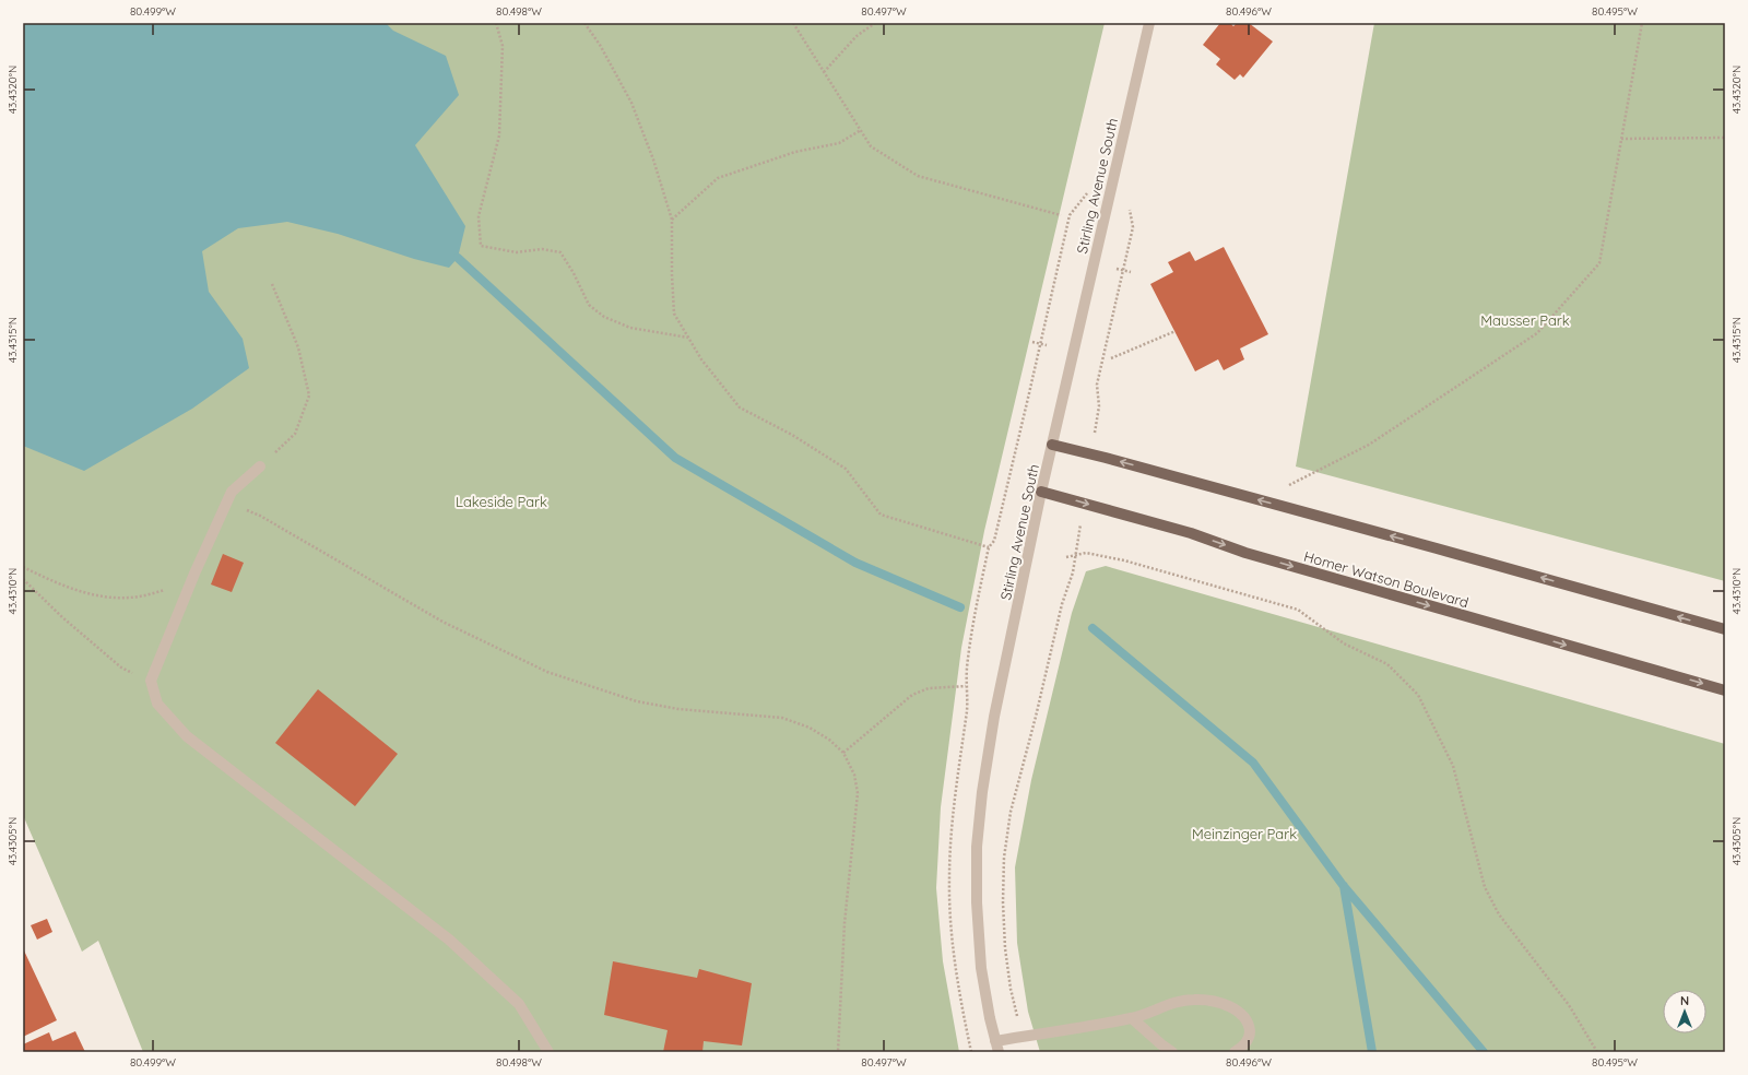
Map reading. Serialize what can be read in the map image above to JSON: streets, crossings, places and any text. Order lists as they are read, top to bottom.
{
  "streets": {
    "main road": ["Homer Watson Boulevard"],
    "street": ["Stirling Avenue South"]
  },
  "crossings": [
    ["Stirling Avenue South", "Homer Watson Boulevard"]
  ],
  "parks": ["Mausser Park", "Lakeside Park", "Meinzinger Park"],
  "north": "top",
  "coordinates": [
    "80.499°W",
    "80.498°W",
    "80.497°W",
    "80.496°W",
    "80.495°W",
    "43.4320°N",
    "43.4315°N",
    "43.4310°N",
    "43.4305°N"
  ]
}
